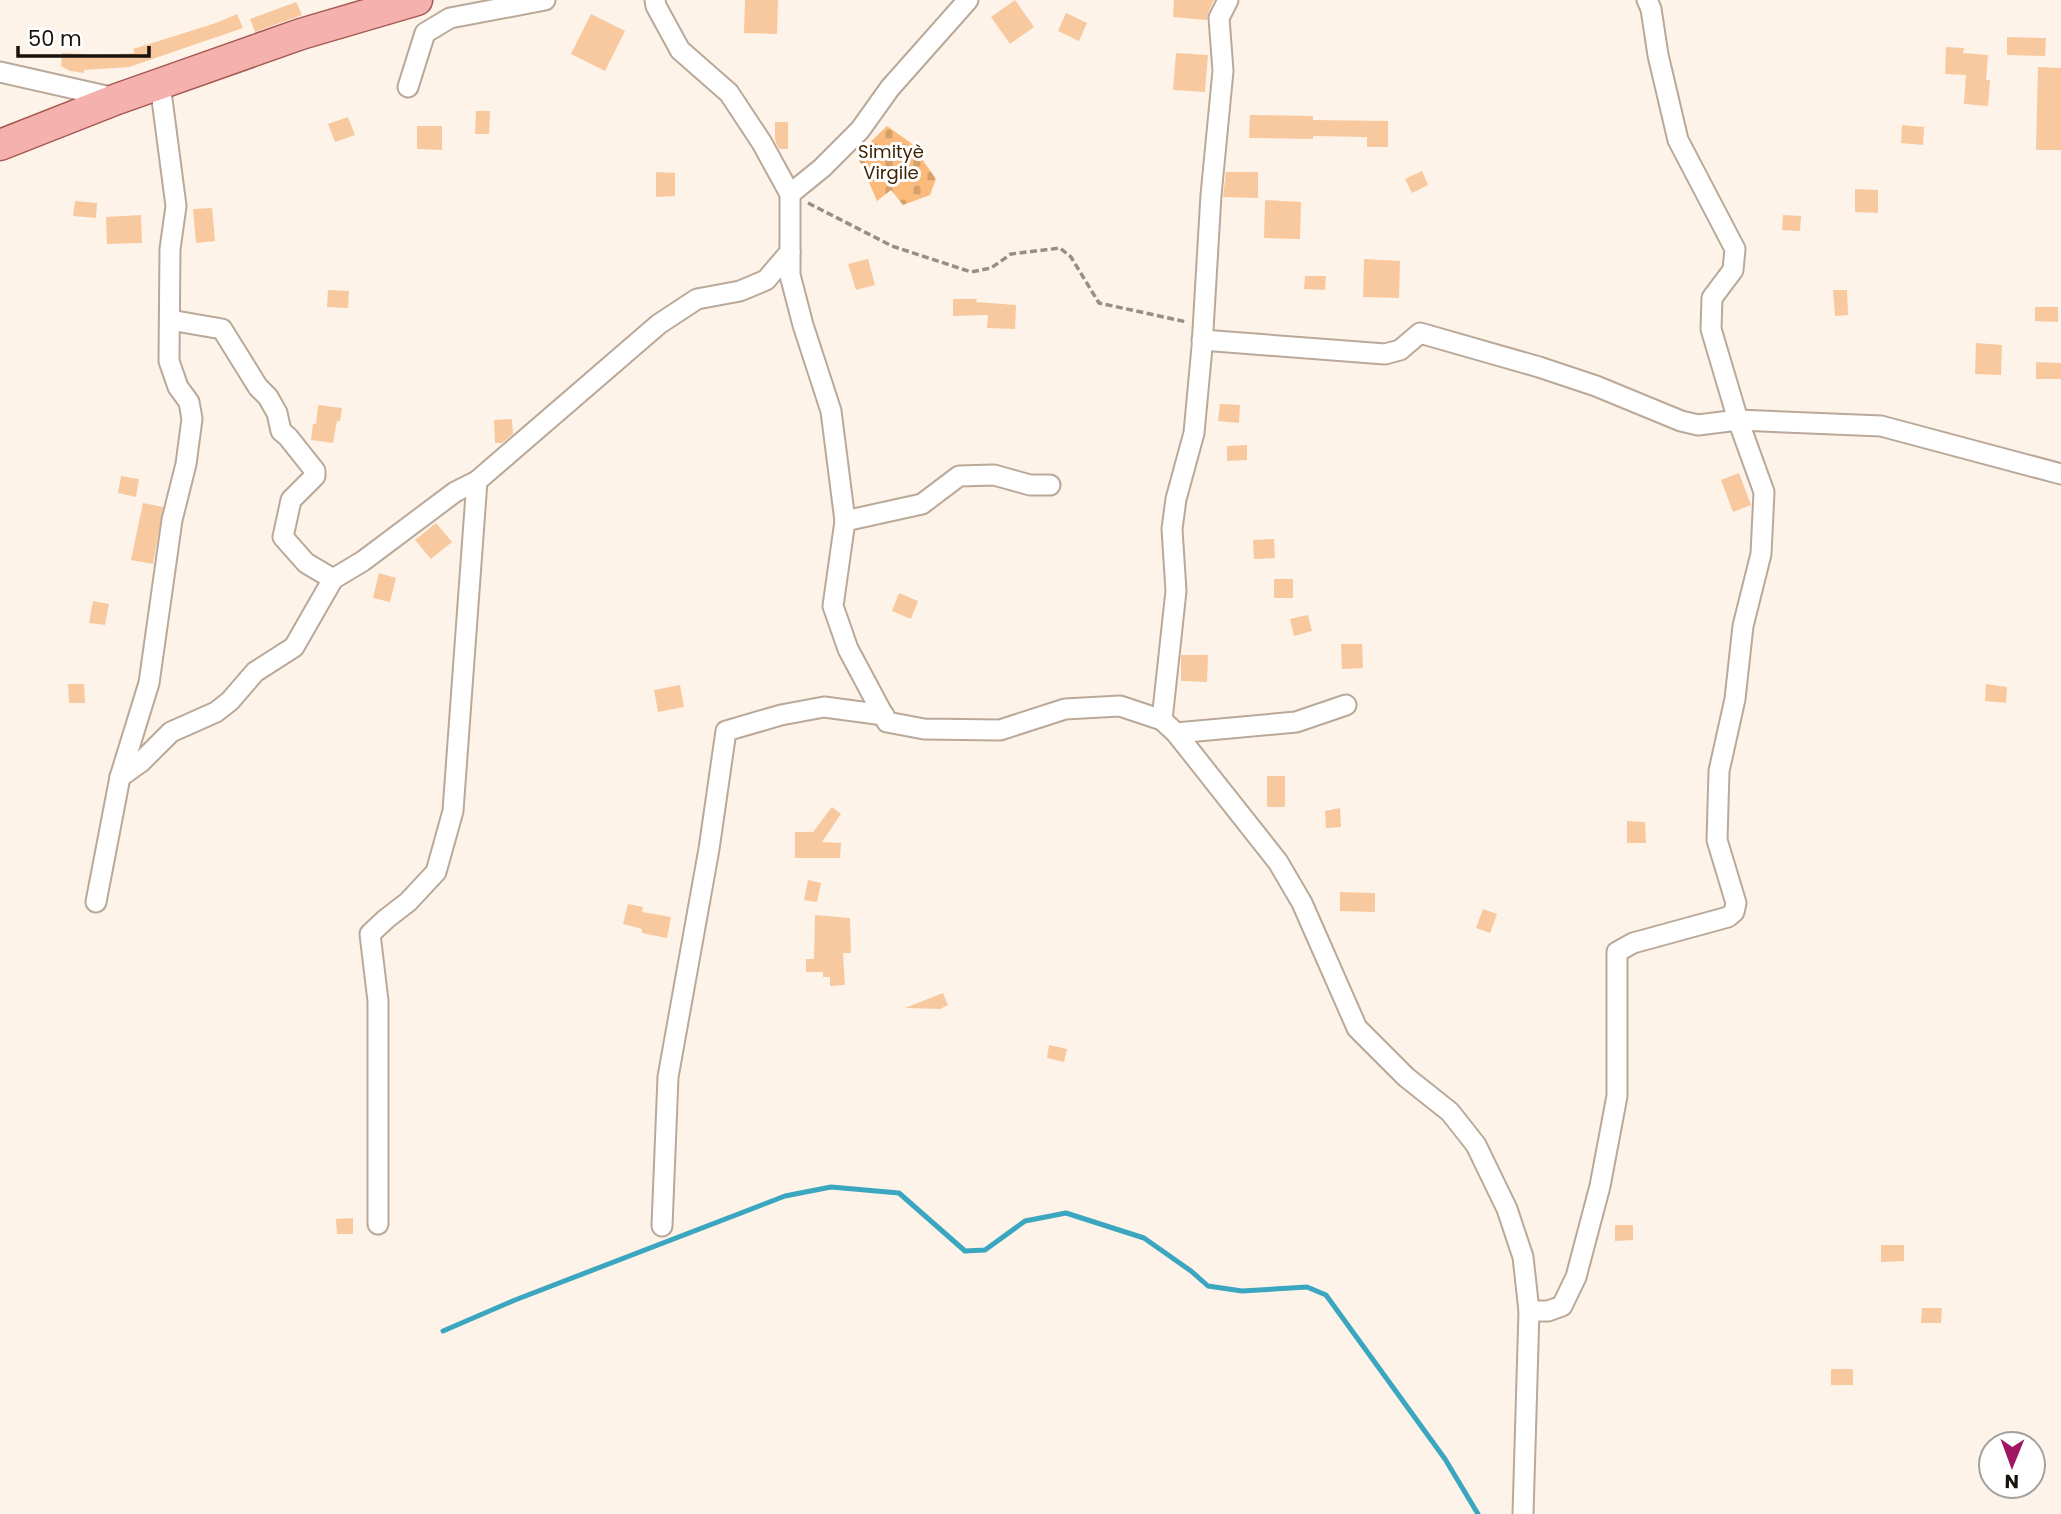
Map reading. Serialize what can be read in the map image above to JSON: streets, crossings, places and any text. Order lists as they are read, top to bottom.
{
  "parks": ["Simityè Virgile"],
  "scale_bar": "50 m",
  "north": "bottom"
}
